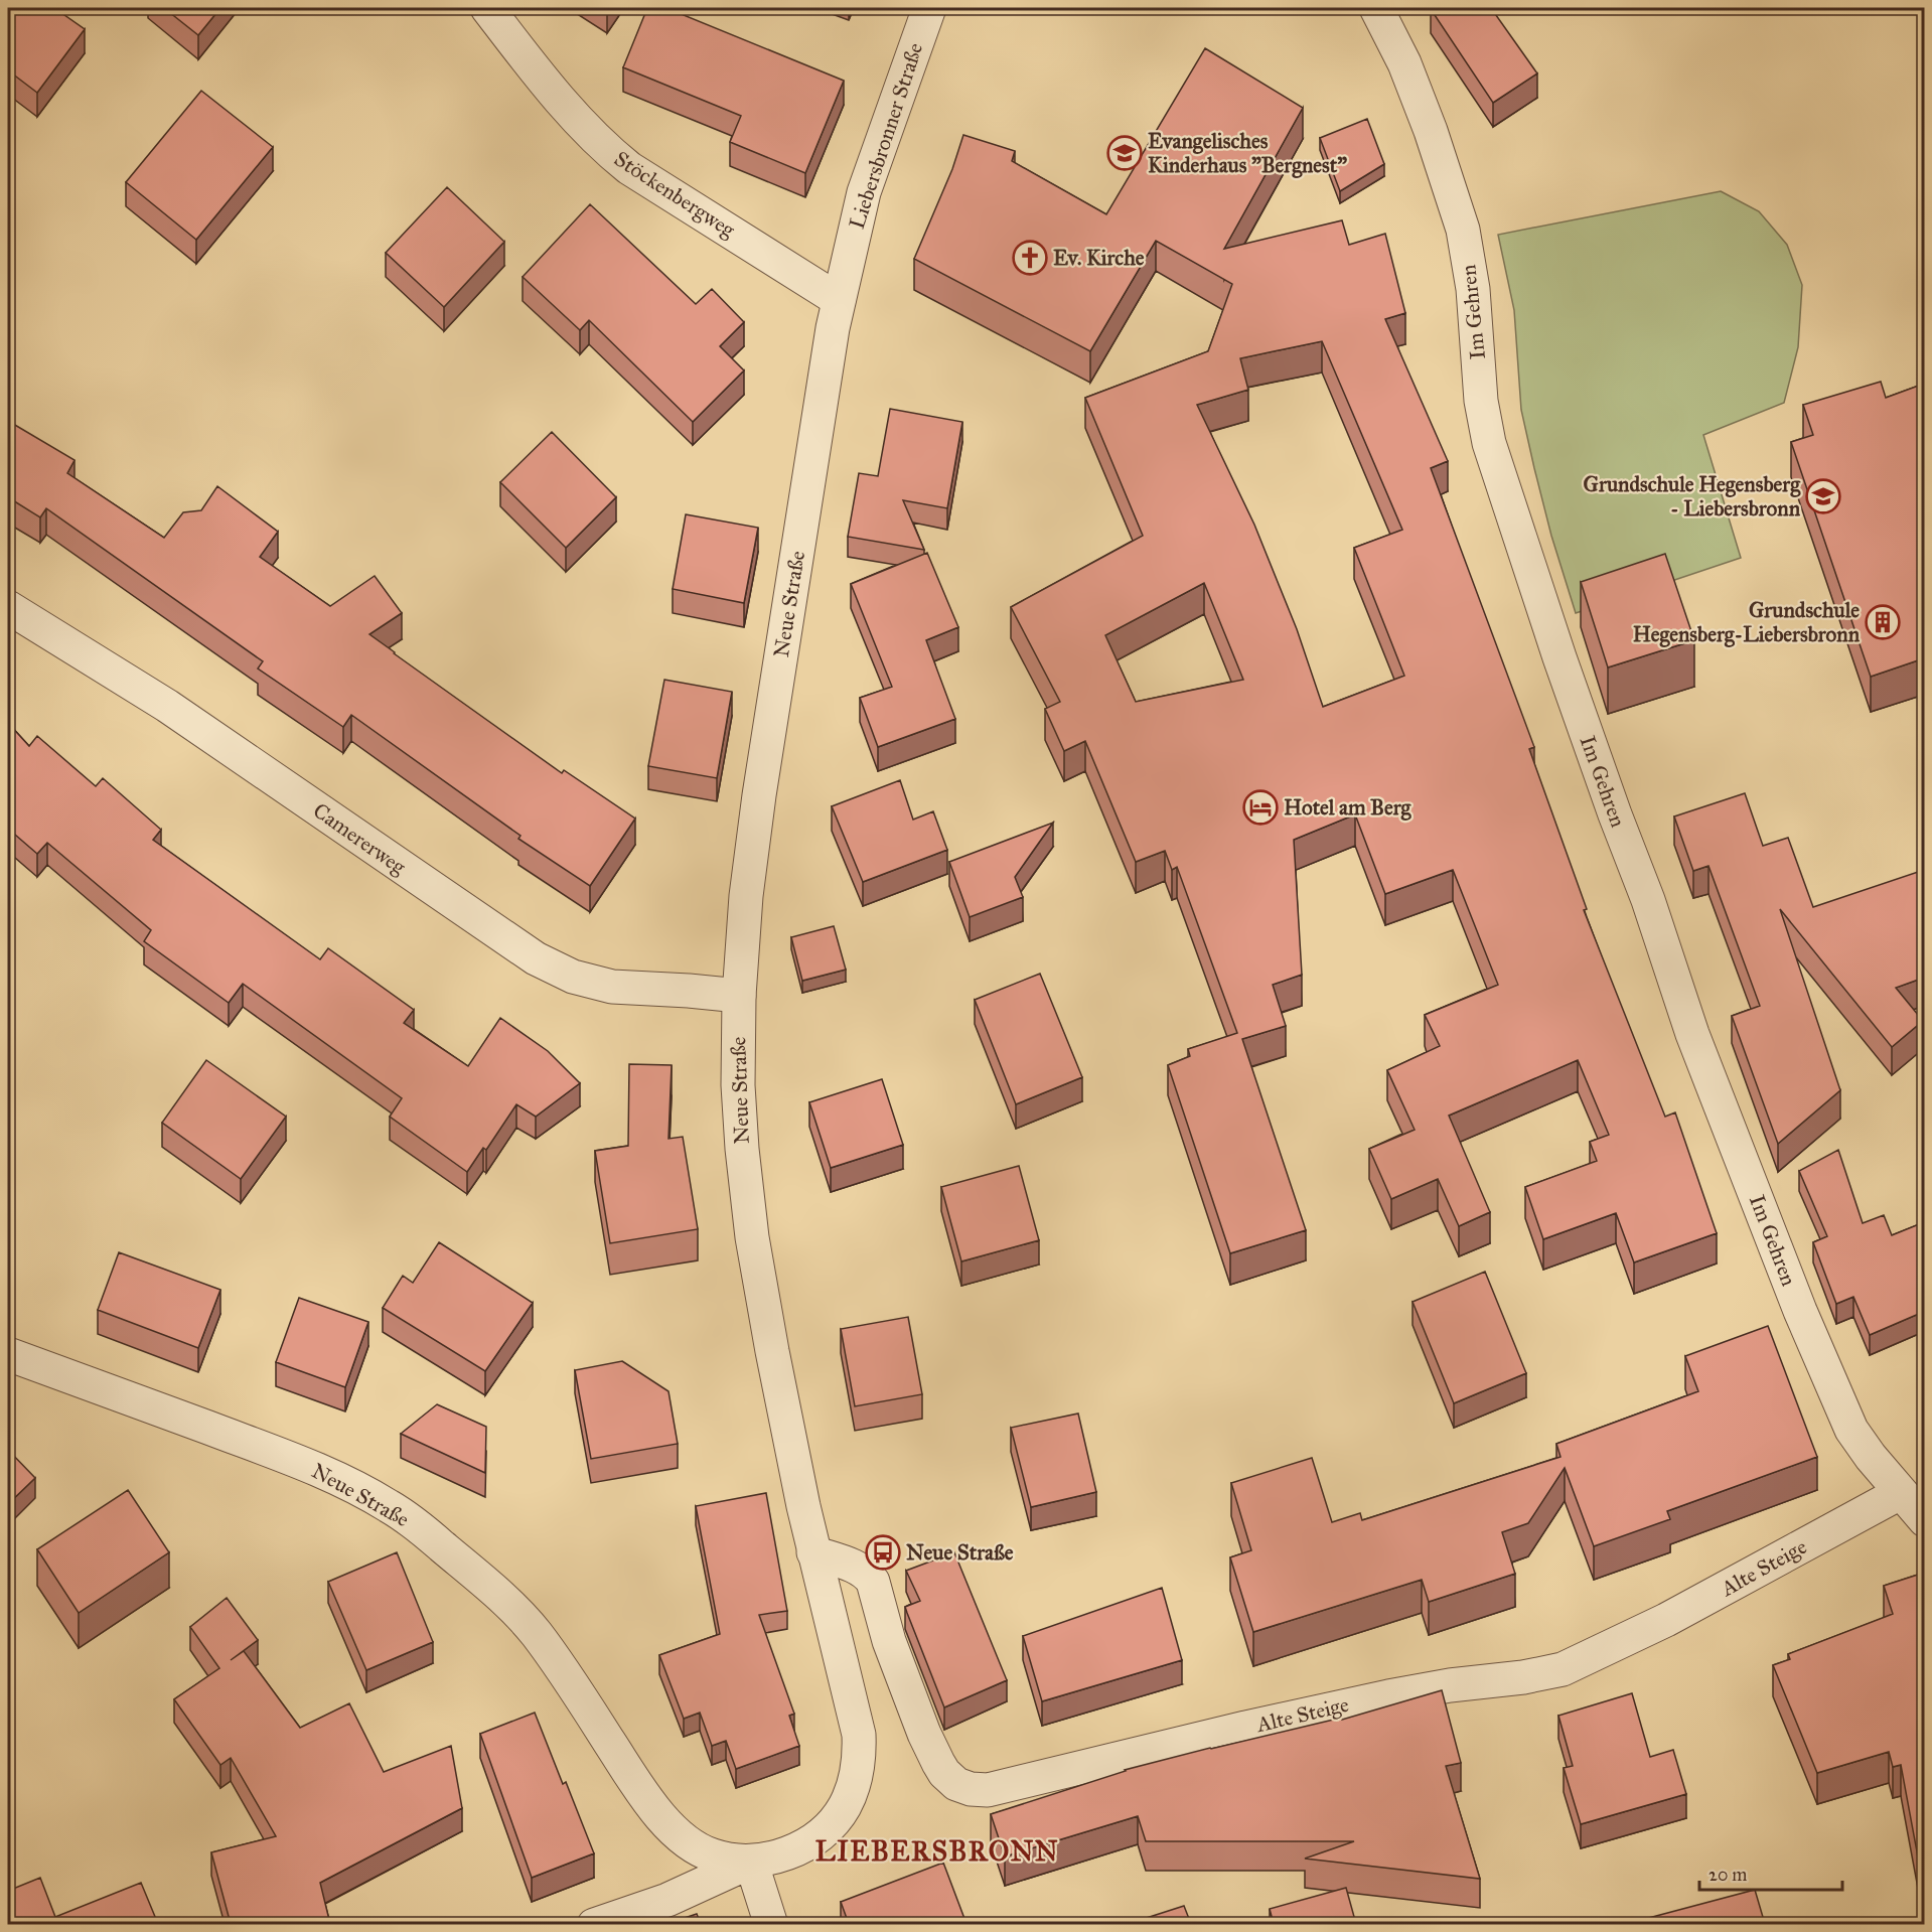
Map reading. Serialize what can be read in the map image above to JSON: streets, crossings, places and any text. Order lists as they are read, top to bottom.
{
  "streets": {
    "street": [
      "Liebersbronner Straße",
      "Stöckenbergweg",
      "Im Gehren",
      "Neue Straße",
      "Camererweg",
      "Alte Steige"
    ]
  },
  "crossings": [
    ["Liebersbronner Straße", "Stöckenbergweg"],
    ["Liebersbronner Straße", "Neue Straße"],
    ["Stöckenbergweg", "Neue Straße"],
    ["Im Gehren", "Alte Steige"],
    ["Neue Straße", "Camererweg"],
    ["Neue Straße", "Alte Steige"]
  ],
  "districts": ["LIEBERSBRONN"],
  "places": {
    "school or university": ["Evangelisches Kinderhaus \"Bergnest\"", "Grundschule Hegensberg - Liebersbronn"],
    "church": ["Ev. Kirche"],
    "building": ["Grundschule Hegensberg-Liebersbronn"],
    "hotel": ["Hotel am Berg"],
    "bus stop": ["Neue Straße"]
  },
  "scale_bar": "20 m"
}
